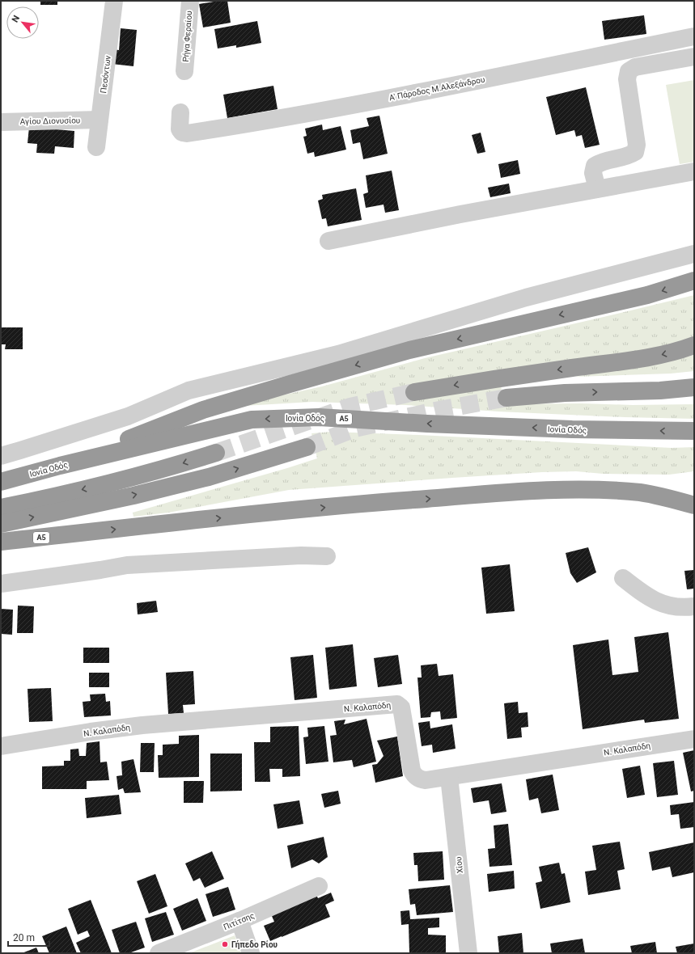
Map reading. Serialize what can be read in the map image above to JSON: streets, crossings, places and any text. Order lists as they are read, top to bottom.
{
  "streets": {
    "highway": ["Ιονία Οδός", "Α5"],
    "street": [
      "Ρήγα Φεραίου",
      "Πεσόντων",
      "Α' Πάροδος Μ.Αλεξάνδρου",
      "Αγίου Διονυσίου",
      "Ν. Καλαπόδη",
      "Χίου",
      "Πιτίτσης"
    ]
  },
  "crossings": [
    ["Πεσόντων", "Αγίου Διονυσίου"],
    ["Ν. Καλαπόδη", "Χίου"]
  ],
  "places": ["Γήπεδο Ρίου"],
  "scale_bar": "20 m",
  "north": "top left"
}
